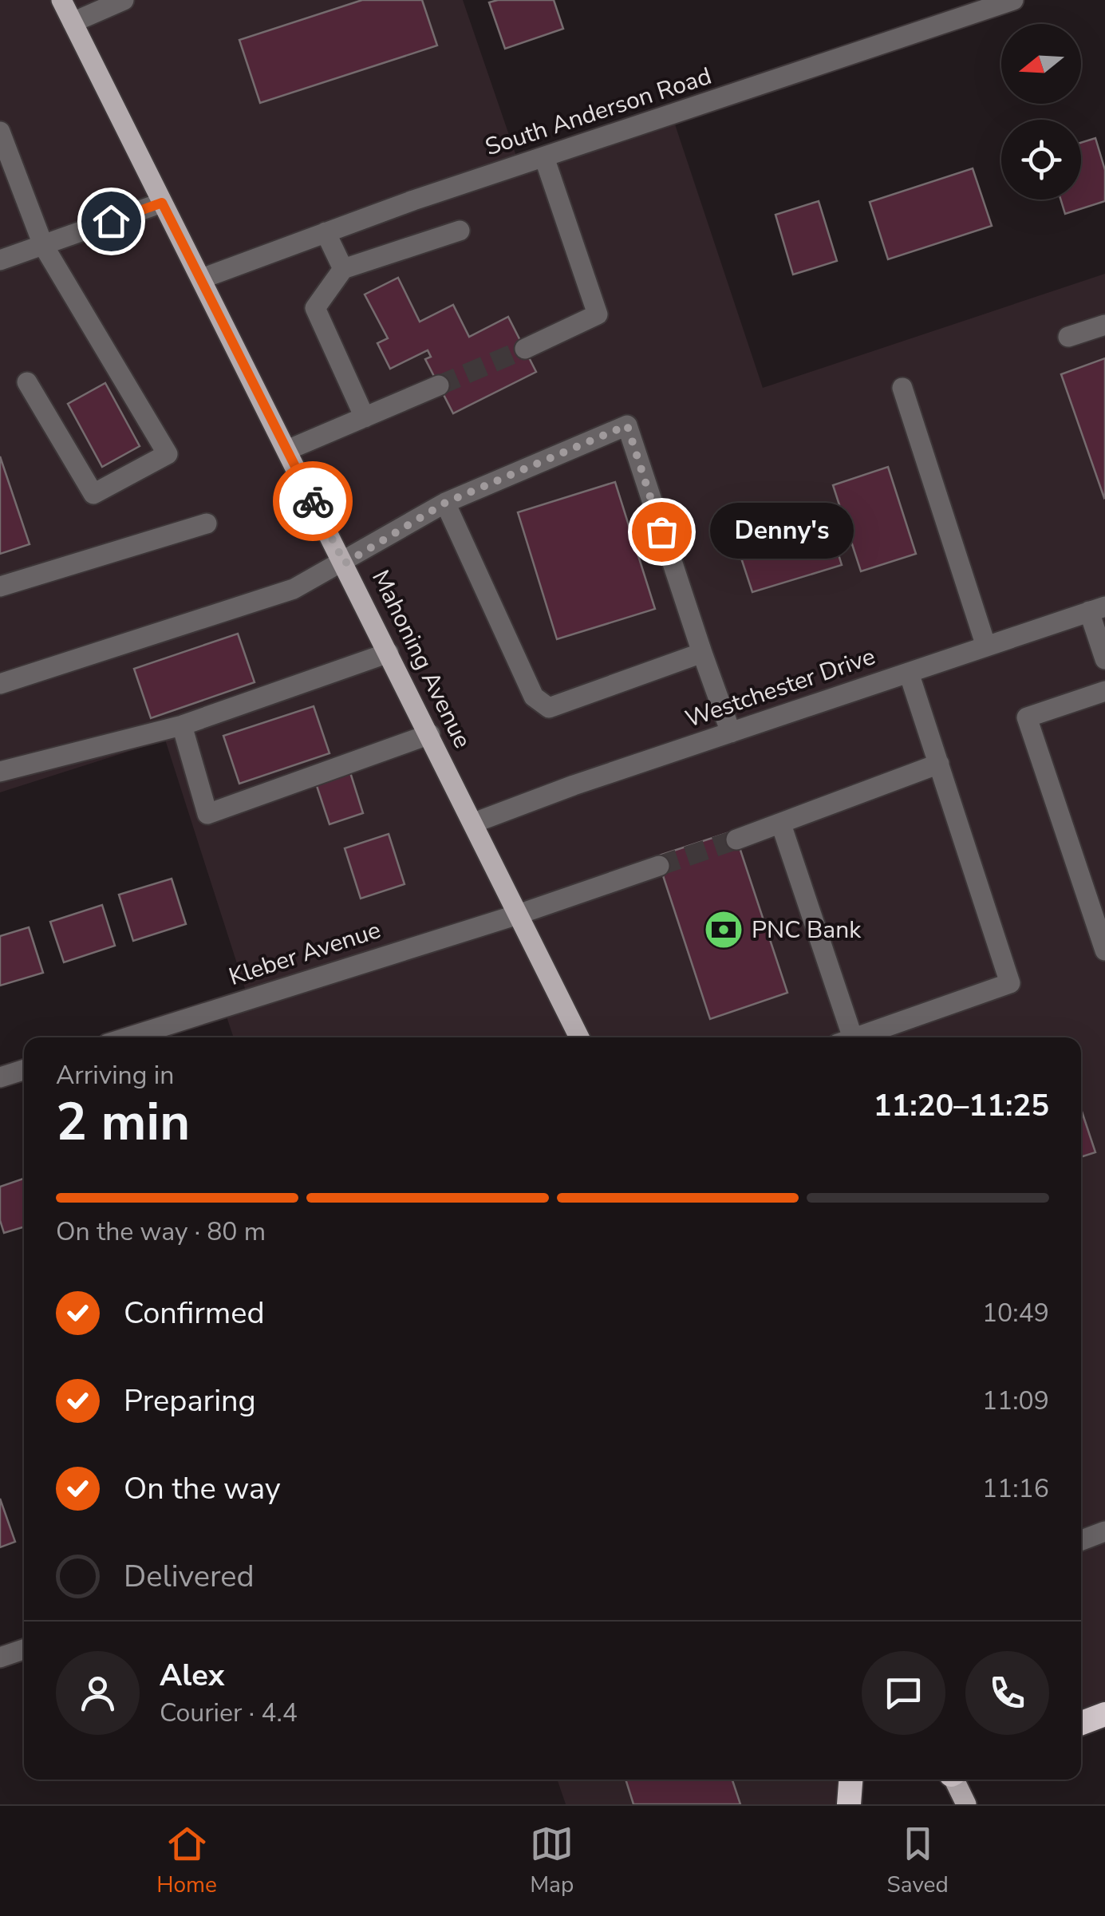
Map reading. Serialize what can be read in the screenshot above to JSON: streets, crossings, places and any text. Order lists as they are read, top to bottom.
{
  "streets": {
    "main road": ["Mahoning Avenue"],
    "street": ["South Anderson Road", "Westchester Drive", "Kleber Avenue"]
  },
  "crossings": [
    ["South Anderson Road", "Mahoning Avenue"],
    ["Mahoning Avenue", "Westchester Drive"],
    ["Mahoning Avenue", "Kleber Avenue"]
  ],
  "places": {
    "other": ["Denny's"],
    "bank": ["PNC Bank"]
  },
  "north": "left",
  "page": {
    "bubble": "Denny's",
    "heading": ["2 min", "Arriving in", "11:20–11:25"],
    "panel": ["Alex", "Courier · 4.4"],
    "bar": "On the way · 80 m",
    "list": [
      ["Confirmed", "10:49"],
      ["Preparing", "11:09"],
      ["On the way", "11:16"],
      "Delivered"
    ],
    "tabs": ["Home", "Map", "Saved"]
  }
}
